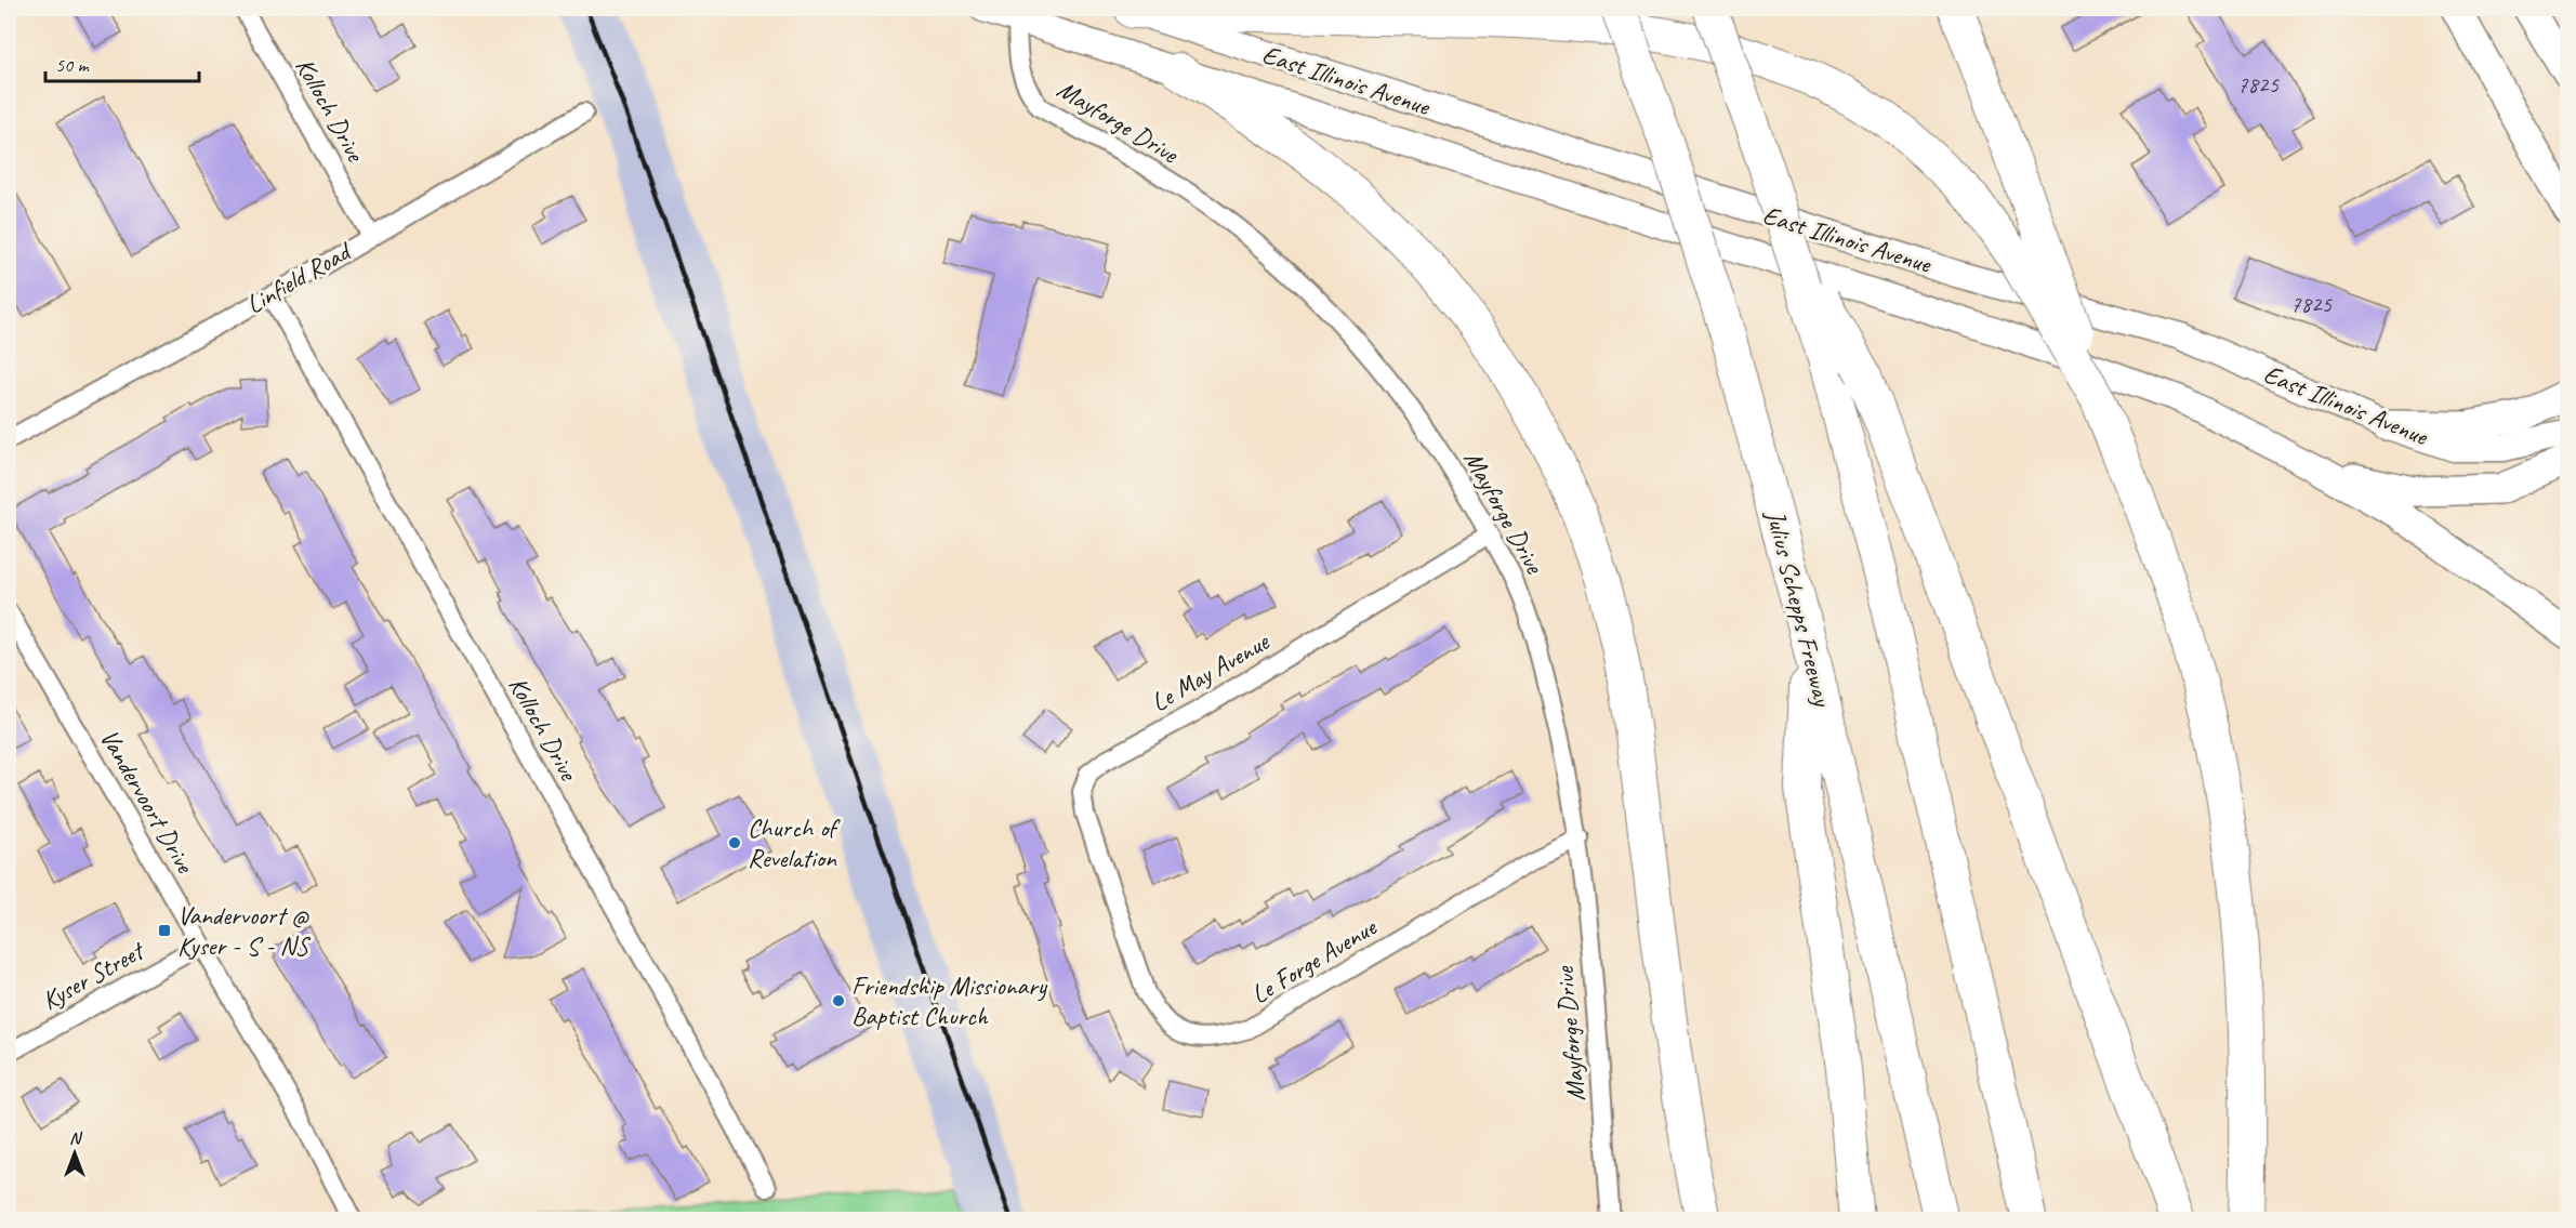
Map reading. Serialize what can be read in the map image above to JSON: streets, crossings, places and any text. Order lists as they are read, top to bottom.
{
  "streets": {
    "highway": ["Julius Schepps Freeway"],
    "main road": ["East Illinois Avenue"],
    "street": [
      "Kolloch Drive",
      "Mayforge Drive",
      "Linfield Road",
      "Le May Avenue",
      "Vandervoort Drive",
      "Le Forge Avenue",
      "Kyser Street"
    ]
  },
  "crossings": [
    ["East Illinois Avenue", "Mayforge Drive"],
    ["Kolloch Drive", "Linfield Road"],
    ["Mayforge Drive", "Le May Avenue"],
    ["Mayforge Drive", "Le Forge Avenue"],
    ["Le May Avenue", "Le Forge Avenue"],
    ["Vandervoort Drive", "Kyser Street"]
  ],
  "places": {
    "other": ["Church of Revelation", "Friendship Missionary Baptist Church"],
    "transit": ["Vandervoort @ Kyser - S - NS"]
  },
  "house_numbers": ["7825", "7825"],
  "scale_bar": "50 m",
  "north": "top"
}
